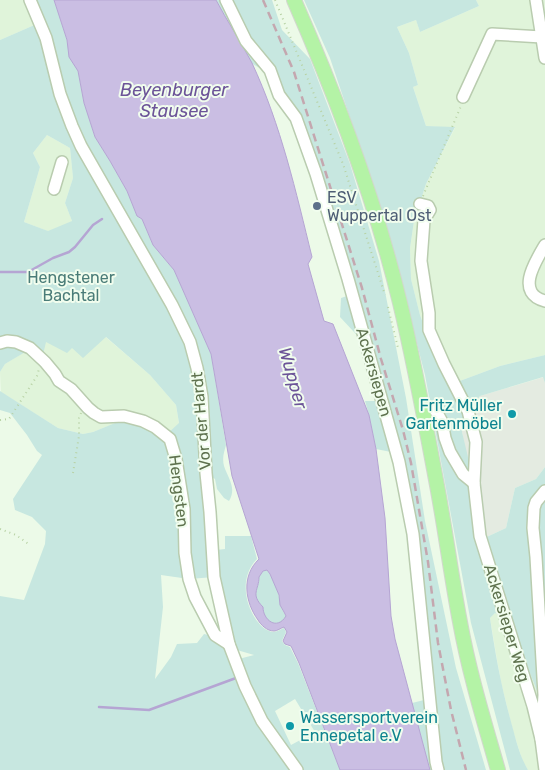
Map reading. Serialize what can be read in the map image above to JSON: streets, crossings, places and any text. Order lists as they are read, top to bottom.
{
  "streets": {
    "street": [
      "Ackersiepen",
      "Vor der Hardt",
      "Hengsten",
      "Ackersieper Weg"
    ]
  },
  "crossings": [
    ["Vor der Hardt", "Hengsten"]
  ],
  "water": ["Beyenburger Stausee", "Wupper"],
  "parks": ["Hengstener Bachtal"],
  "places": ["ESV Wuppertal Ost", "Fritz Müller Gartenmöbel", "Wassersportverein Ennepetal e.V"]
}
